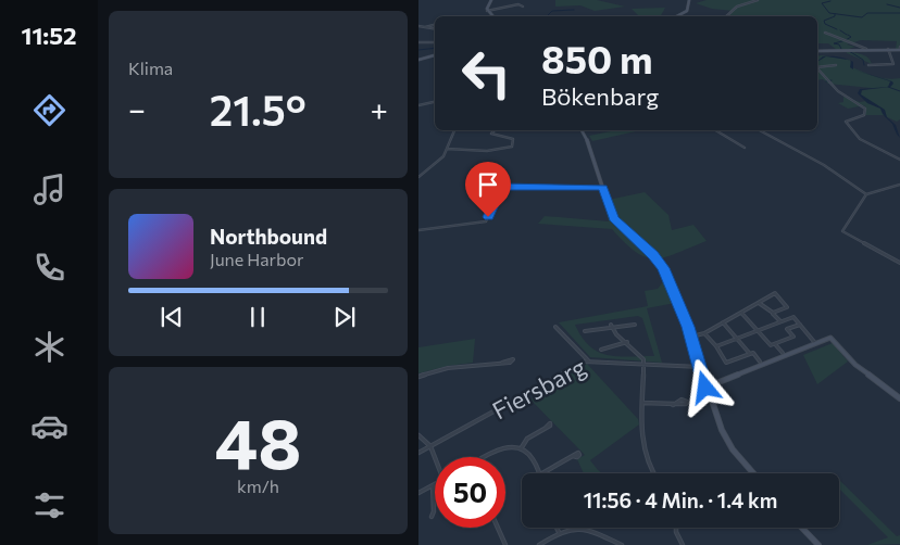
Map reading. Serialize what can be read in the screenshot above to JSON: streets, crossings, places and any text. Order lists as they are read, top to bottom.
{
  "streets": {
    "street": ["Fiersbarg"]
  },
  "page": {
    "tabs": "11:52",
    "tile": [
      "Klima",
      ["48", "km/h"]
    ],
    "turn": ["850 m", "Bökenbarg"],
    "heat": ["−", "21.5°", "+"],
    "song": ["Northbound", "June Harbor"],
    "limit": "50",
    "trip": "11:56 · 4 Min. · 1.4 km"
  }
}
